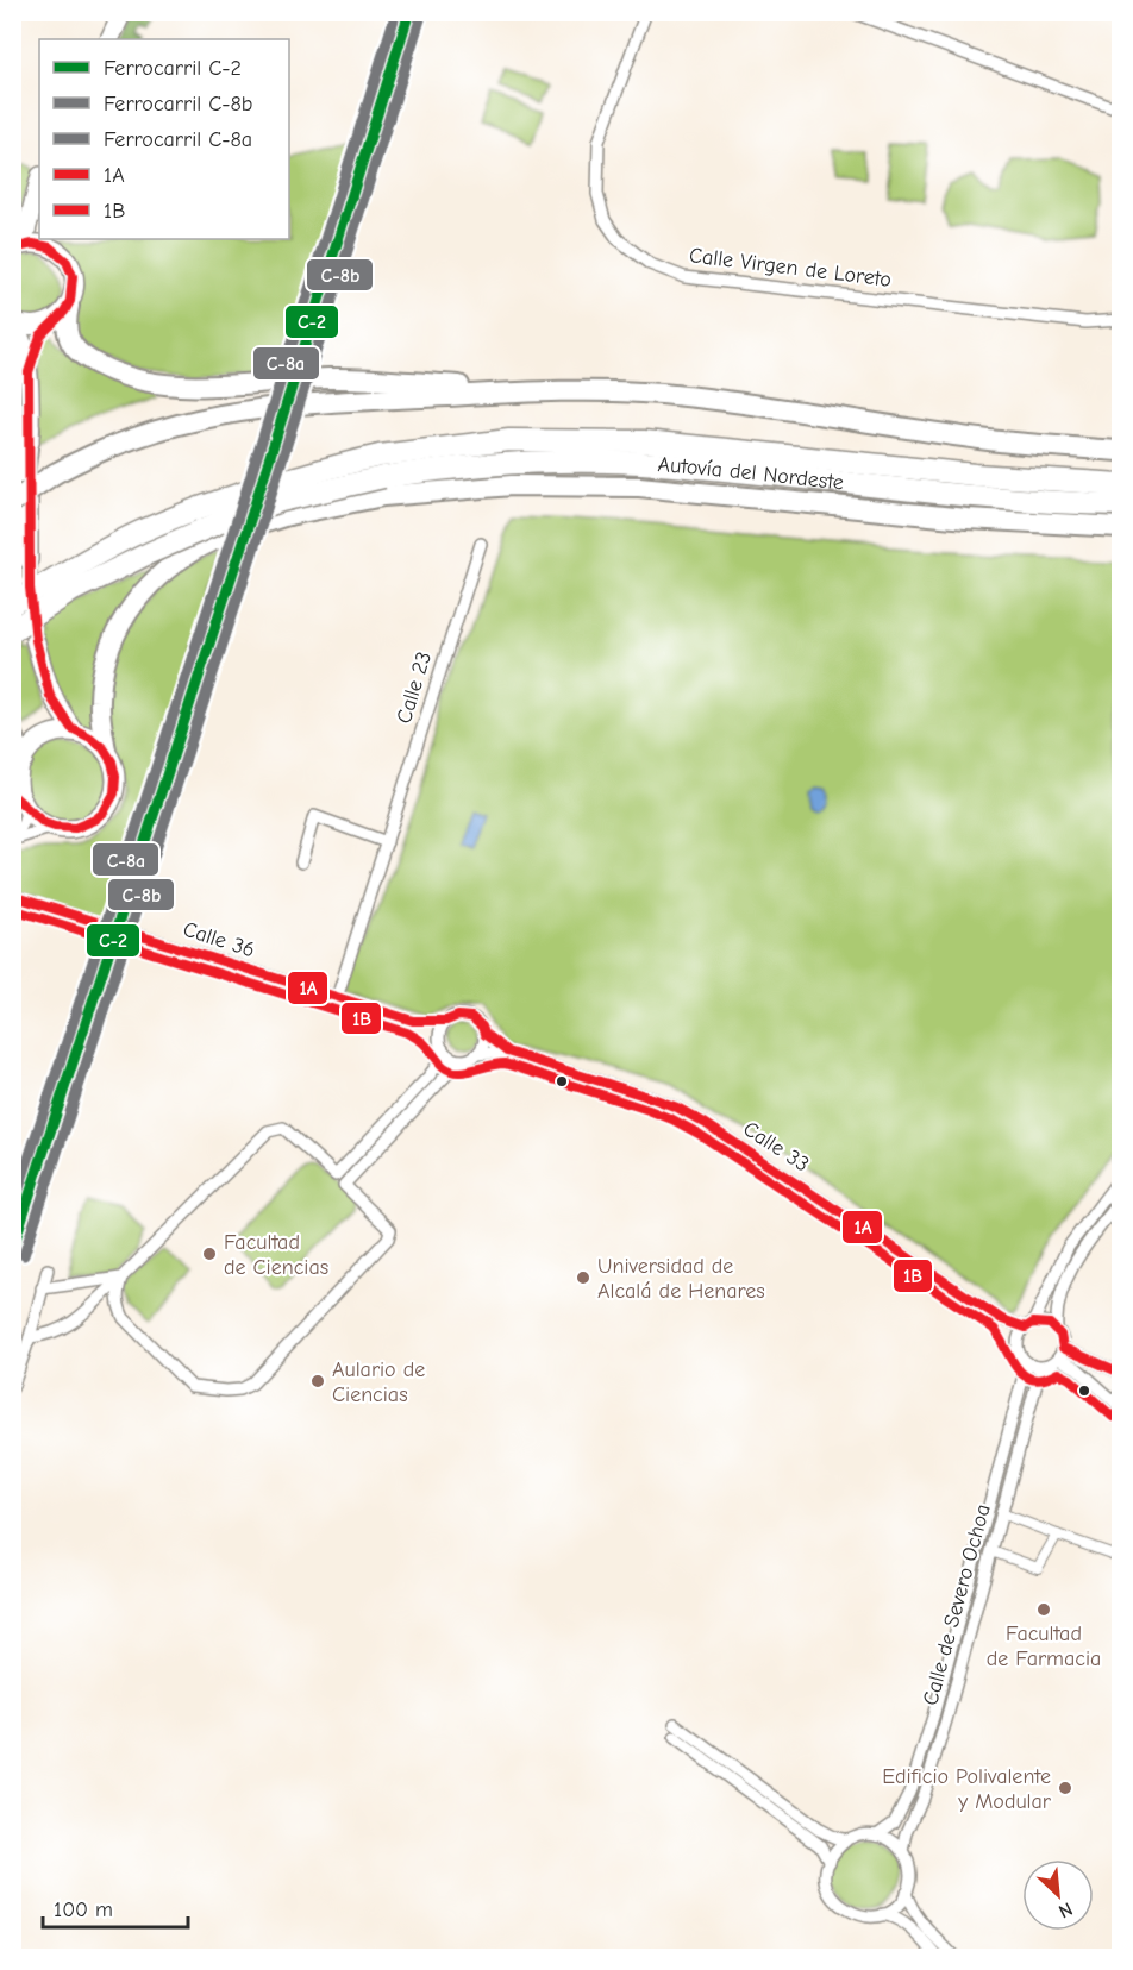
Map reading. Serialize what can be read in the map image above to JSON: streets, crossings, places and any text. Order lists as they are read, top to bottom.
{
  "streets": {
    "highway": ["Autovía del Nordeste"],
    "street": [
      "Calle Virgen de Loreto",
      "Calle 23",
      "Calle 36",
      "Calle 33",
      "Calle de Severo Ochoa"
    ]
  },
  "crossings": [
    ["Calle 23", "Calle 36"],
    ["Calle 36", "Calle 33"],
    ["Calle 33", "Calle de Severo Ochoa"]
  ],
  "places": [
    "Facultad de Ciencias",
    "Universidad de Alcalá de Henares",
    "Aulario de Ciencias",
    "Facultad de Farmacia",
    "Edificio Polivalente y Modular"
  ],
  "lines": [
    "rail line C-2",
    "rail line C-8a",
    "rail line C-8b",
    "transit line 1A",
    "transit line 1B"
  ],
  "legend": [
    "Ferrocarril C-2",
    "Ferrocarril C-8b",
    "Ferrocarril C-8a",
    "1A",
    "1B"
  ],
  "scale_bar": "100 m",
  "north": "bottom right"
}
